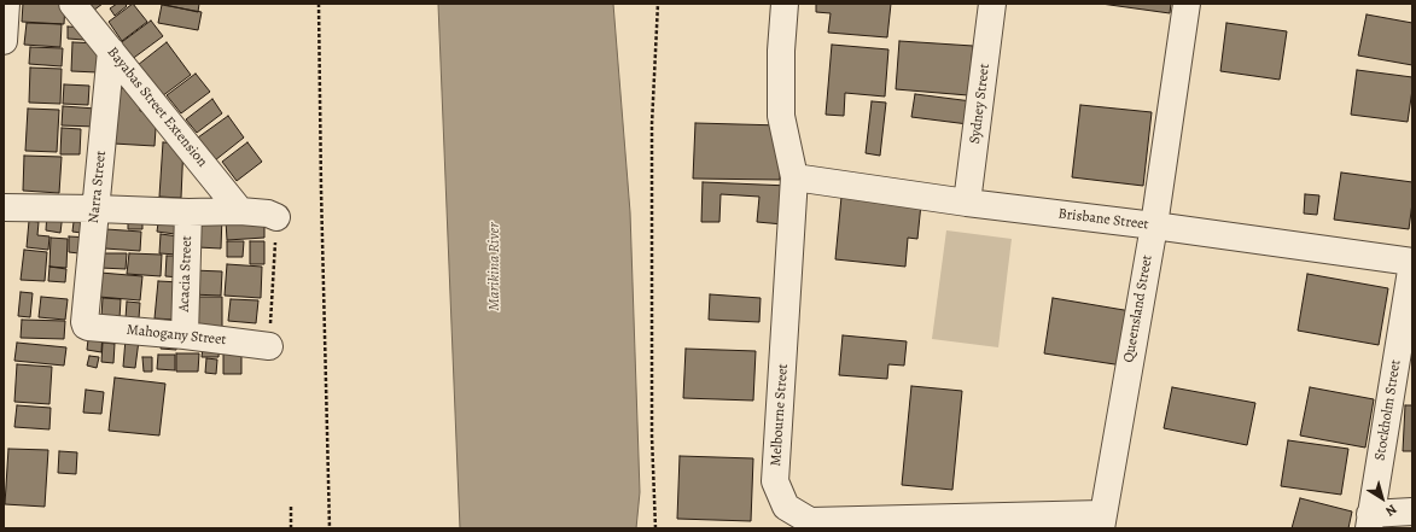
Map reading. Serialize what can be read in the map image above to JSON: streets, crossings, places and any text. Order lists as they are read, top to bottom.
{
  "streets": {
    "street": [
      "Sydney Street",
      "Bayabas Street Extension",
      "Narra Street",
      "Brisbane Street",
      "Acacia Street",
      "Queensland Street",
      "Mahogany Street",
      "Stockholm Street",
      "Melbourne Street"
    ]
  },
  "crossings": [
    ["Sydney Street", "Brisbane Street"],
    ["Bayabas Street Extension", "Narra Street"],
    ["Narra Street", "Mahogany Street"],
    ["Brisbane Street", "Queensland Street"],
    ["Brisbane Street", "Stockholm Street"],
    ["Brisbane Street", "Melbourne Street"],
    ["Acacia Street", "Mahogany Street"],
    ["Queensland Street", "Melbourne Street"]
  ],
  "water": ["Marikina River"],
  "north": "bottom right"
}
